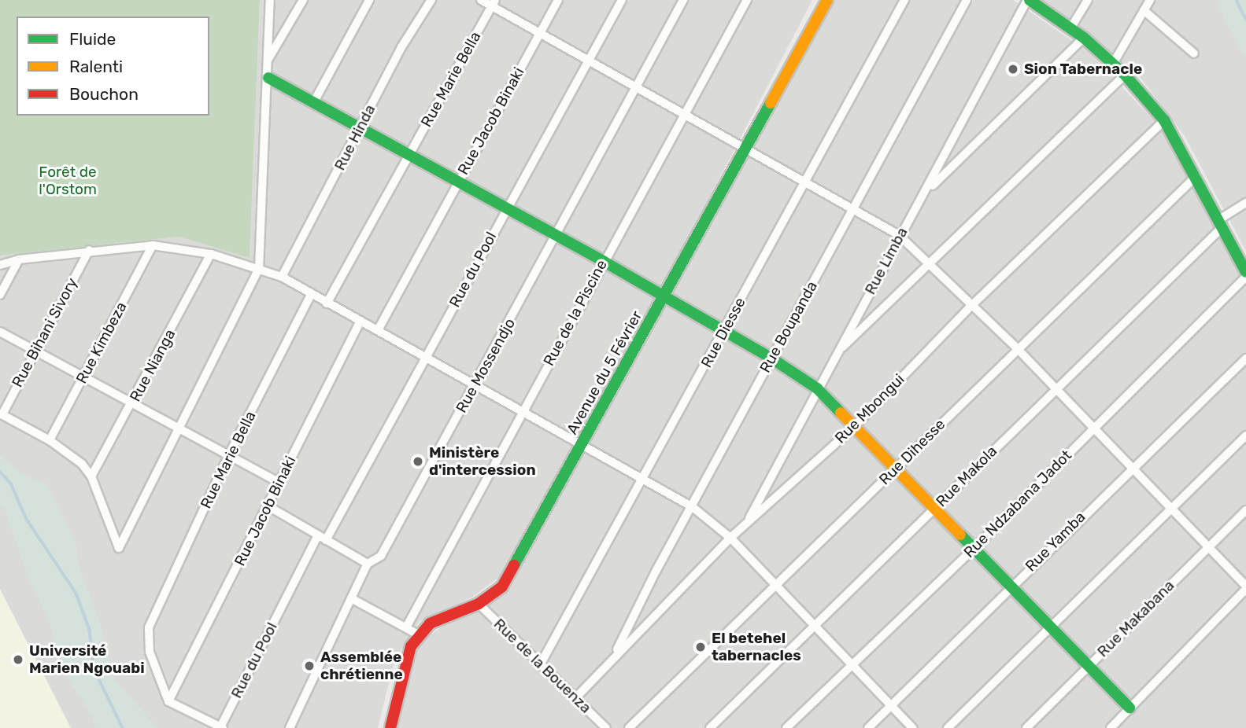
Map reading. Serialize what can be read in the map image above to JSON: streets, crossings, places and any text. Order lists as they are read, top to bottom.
{
  "streets": {
    "street": [
      "Rue Marie Bella",
      "Rue Jacob Binaki",
      "Rue Hinda",
      "Rue Limba",
      "Rue du Pool",
      "Rue de la Piscine",
      "Rue Boupanda",
      "Rue Bihani Sivory",
      "Rue Diesse",
      "Rue Kimbeza",
      "Rue Nianga",
      "Rue Mossendjo",
      "Avenue du 5 Février",
      "Rue Mbongui",
      "Rue Dihesse",
      "Rue Makola",
      "Rue Ndzabana Jadot",
      "Rue Yamba",
      "Rue Makabana",
      "Rue de la Bouenza"
    ]
  },
  "crossings": [
    ["Rue Marie Bella", "Rue Jacob Binaki"],
    ["Rue Limba", "Rue Mbongui"],
    ["Rue Boupanda", "Rue Mbongui"],
    ["Rue Diesse", "Rue de la Bouenza"],
    ["Avenue du 5 Février", "Rue de la Bouenza"],
    ["Rue Mbongui", "Rue de la Bouenza"]
  ],
  "parks": ["Forêt de l'Orstom"],
  "places": [
    "Sion Tabernacle",
    "Ministère d'intercession",
    "El betehel tabernacles",
    "Université Marien Ngouabi",
    "Assemblée chrétienne"
  ],
  "legend": ["Fluide", "Ralenti", "Bouchon"]
}
